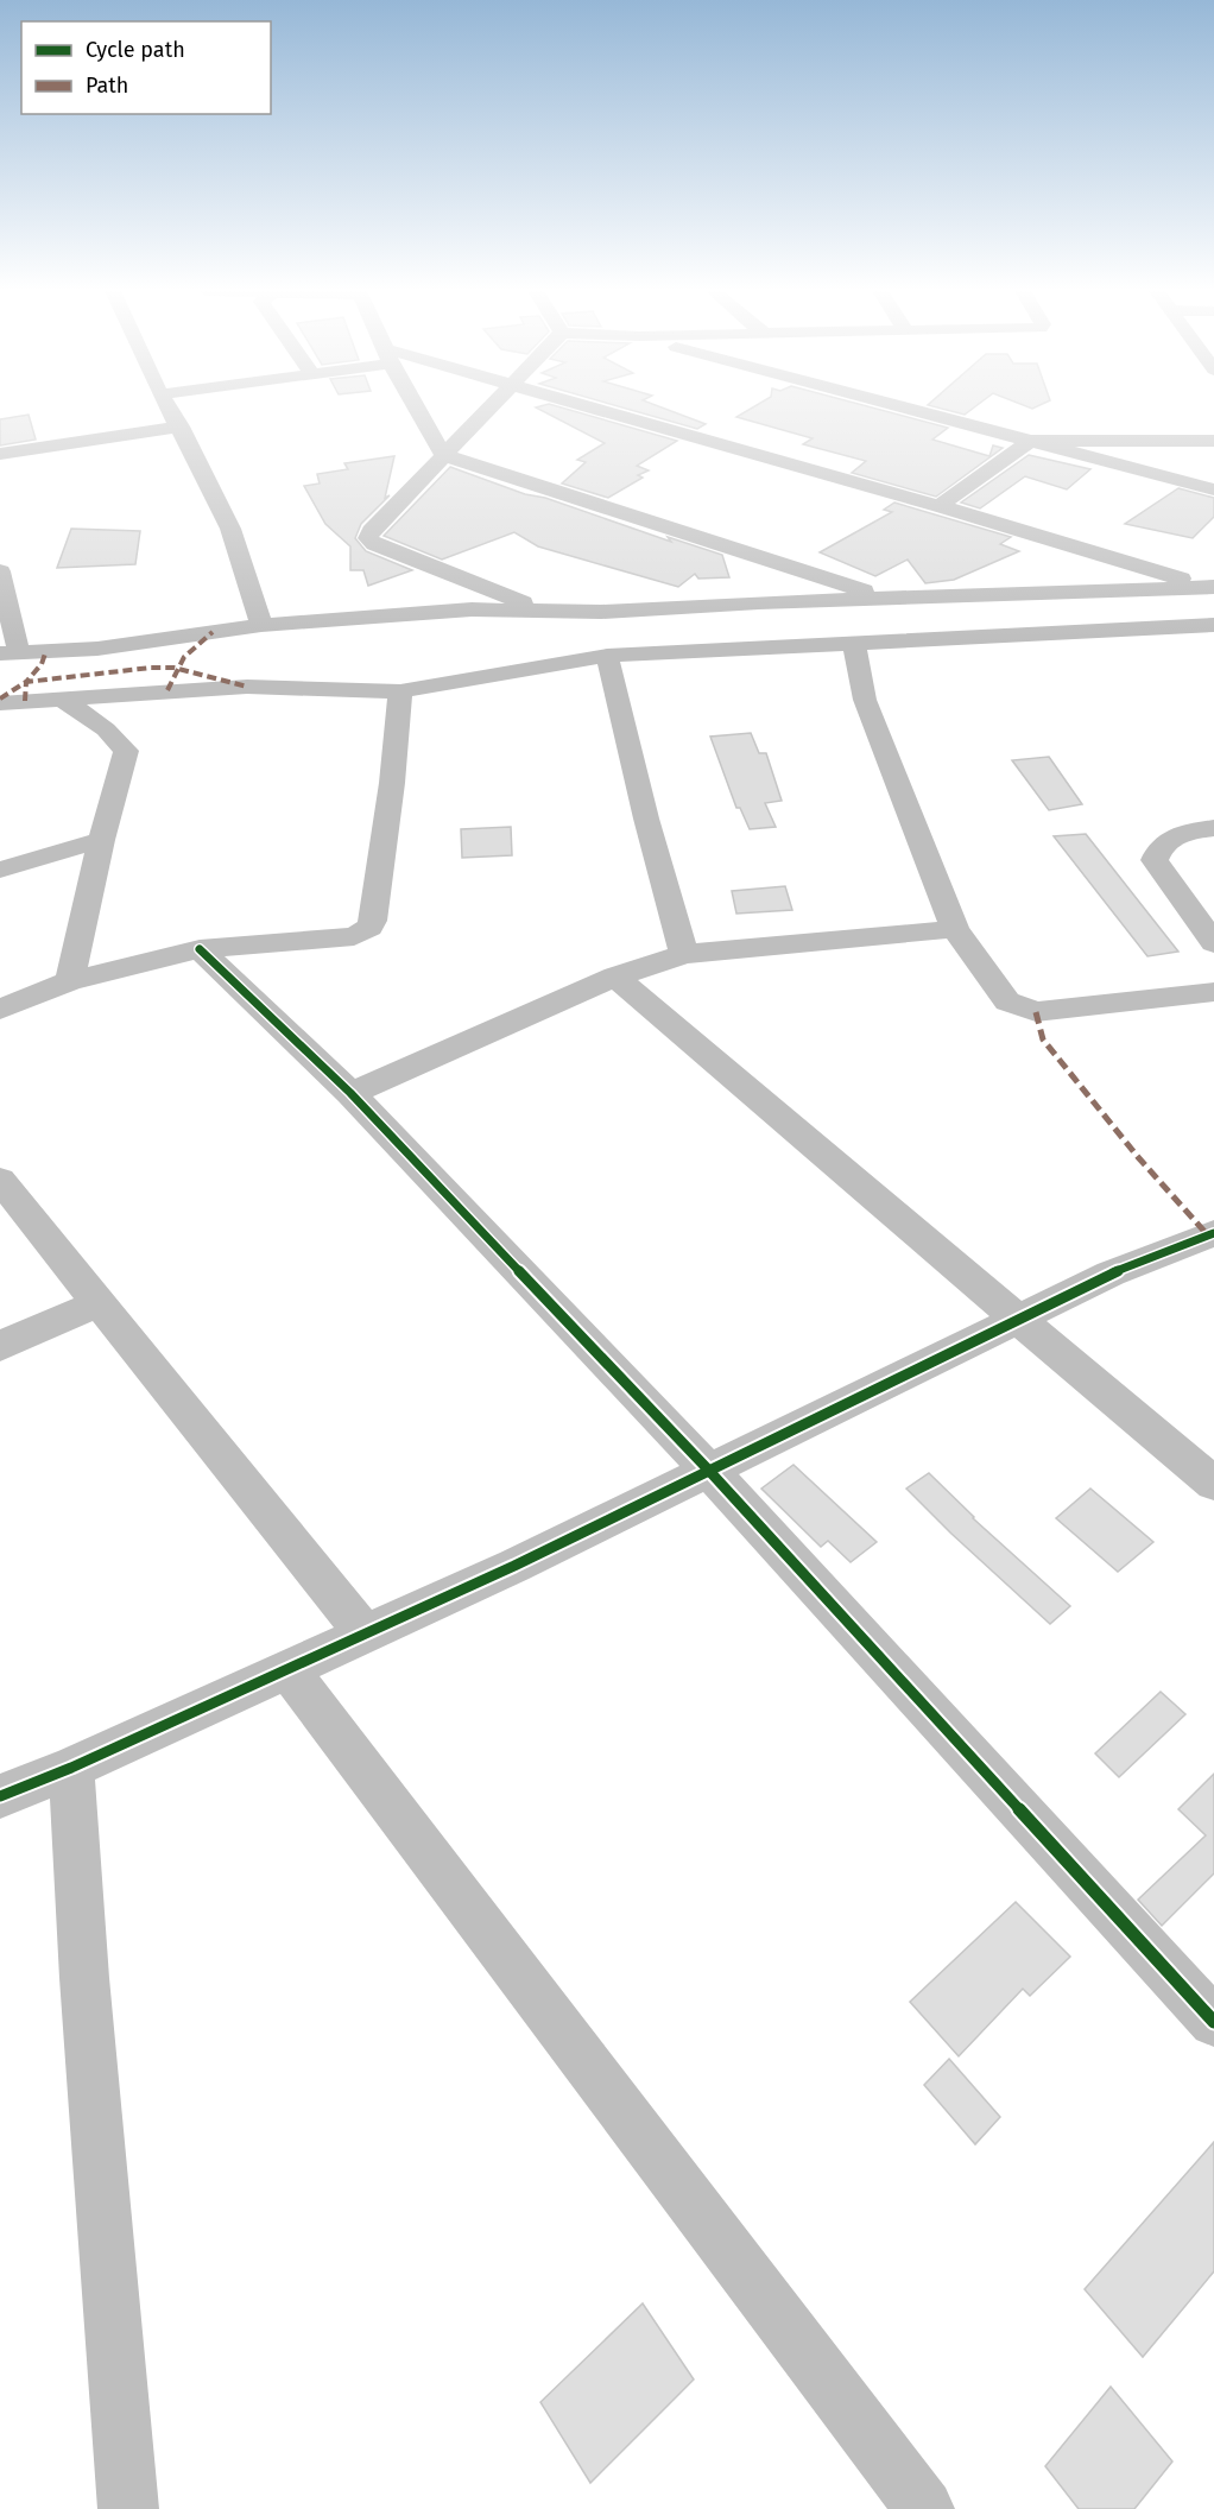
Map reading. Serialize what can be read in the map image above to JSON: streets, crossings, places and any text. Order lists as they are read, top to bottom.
{
  "legend": ["Cycle path", "Path"]
}
